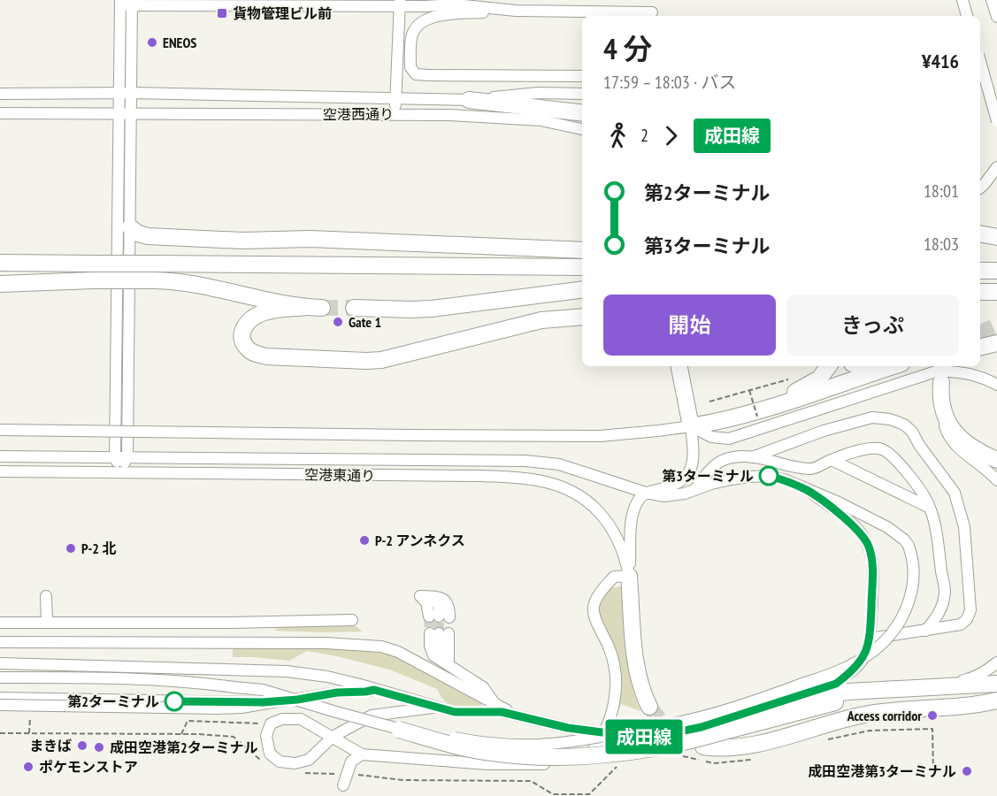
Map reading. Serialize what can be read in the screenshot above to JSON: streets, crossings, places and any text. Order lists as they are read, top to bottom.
{
  "streets": {
    "street": ["空港西通り", "空港東通り"]
  },
  "places": {
    "transit": ["貨物管理ビル前"],
    "other": [
      "ENEOS",
      "Gate 1",
      "第3ターミナル",
      "P-2 アンネクス",
      "P-2 北",
      "第2ターミナル",
      "Access corridor",
      "まきば",
      "成田空港第2ターミナル",
      "ポケモンストア",
      "成田空港第3ターミナル"
    ]
  },
  "lines": ["bus line 成田線"],
  "page": {
    "on_map": "成田線",
    "heading": ["4 分", "17:59 – 18:03 · バス", "¥416"],
    "legs": ["2", "成田線"],
    "list": [
      {
        "name": "第2ターミナル",
        "value": "18:01"
      },
      {
        "name": "第3ターミナル",
        "value": "18:03"
      }
    ],
    "buttons": ["開始", "きっぷ"]
  }
}
